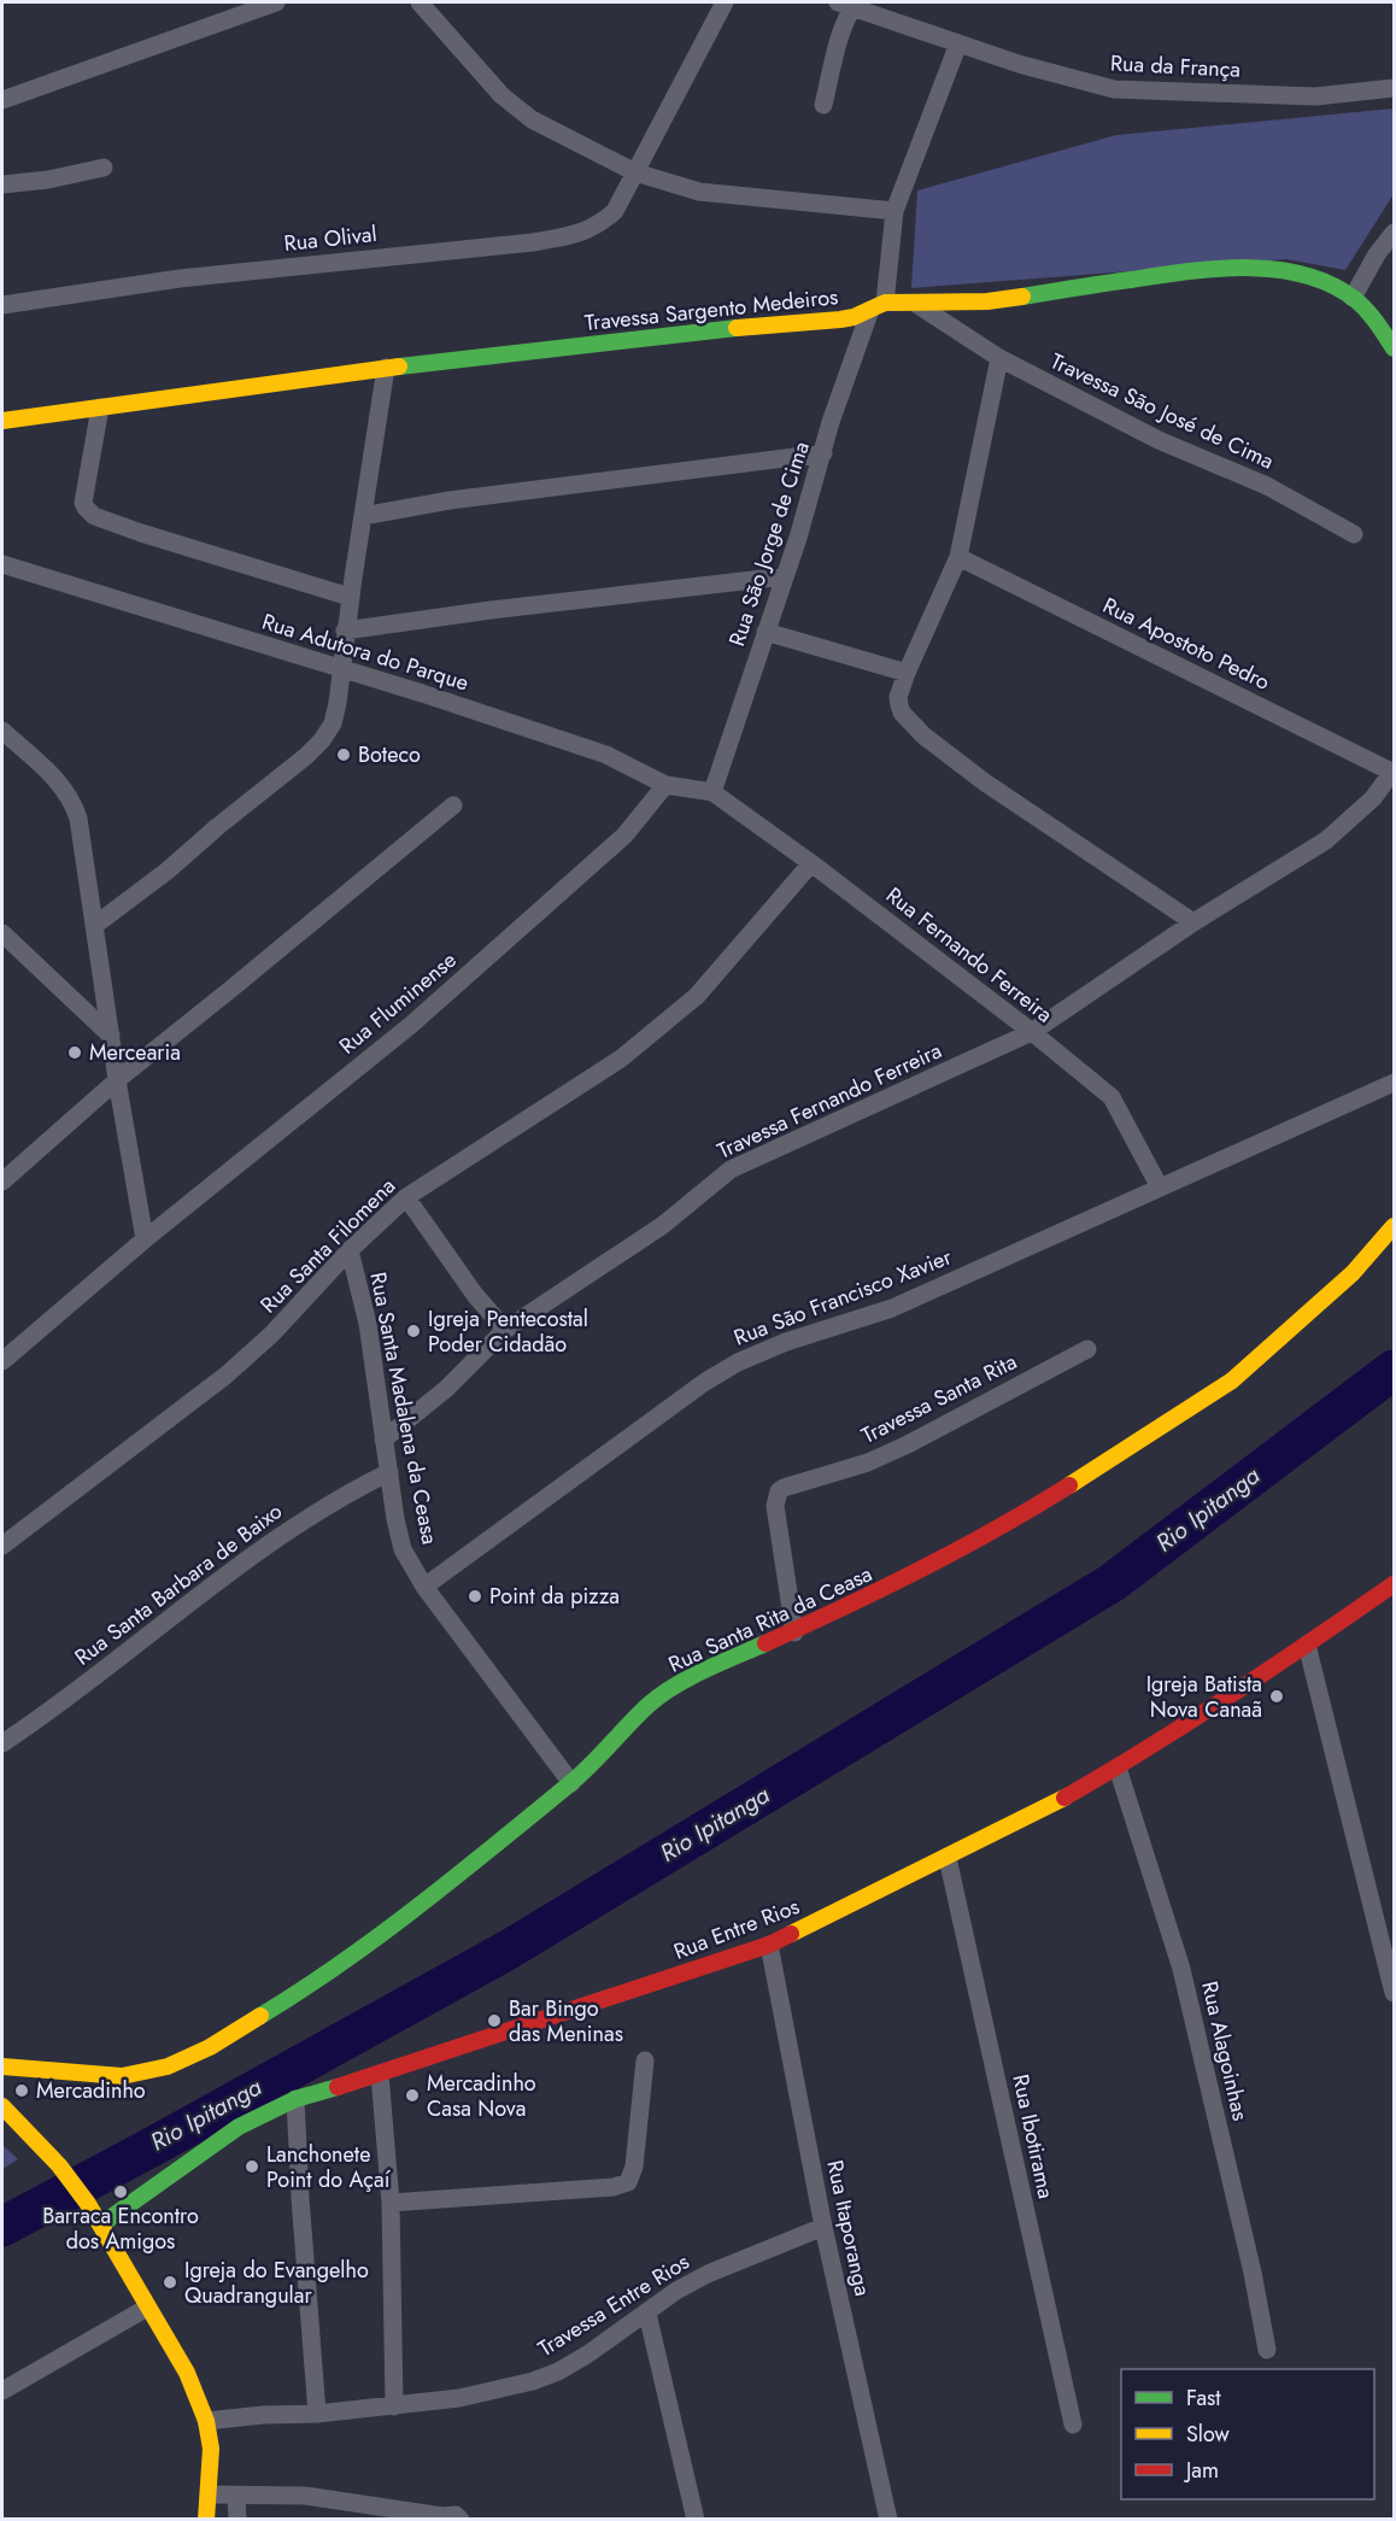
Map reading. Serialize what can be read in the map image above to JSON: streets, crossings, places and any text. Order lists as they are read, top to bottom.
{
  "streets": {
    "street": [
      "Rua da França",
      "Rua Olival",
      "Travessa Sargento Medeiros",
      "Travessa São José de Cima",
      "Rua São Jorge de Cima",
      "Rua Apostoto Pedro",
      "Rua Adutora do Parque",
      "Rua Fernando Ferreira",
      "Rua Fluminense",
      "Travessa Fernando Ferreira",
      "Rua Santa Filomena",
      "Rua São Francisco Xavier",
      "Travessa Santa Rita",
      "Rua Santa Madalena da Ceasa",
      "Rua Santa Barbara de Baixo",
      "Rua Santa Rita da Ceasa",
      "Rua Entre Rios",
      "Rua Alagoinhas",
      "Rua Ibotirama",
      "Rua Itaporanga",
      "Travessa Entre Rios"
    ]
  },
  "crossings": [
    ["Rua da França", "Rua São Jorge de Cima"],
    ["Travessa Sargento Medeiros", "Travessa São José de Cima"],
    ["Travessa Sargento Medeiros", "Rua São Jorge de Cima"],
    ["Rua São Jorge de Cima", "Rua Adutora do Parque"],
    ["Rua São Jorge de Cima", "Rua Fernando Ferreira"],
    ["Rua Apostoto Pedro", "Travessa Fernando Ferreira"],
    ["Rua Adutora do Parque", "Rua Fernando Ferreira"],
    ["Rua Adutora do Parque", "Rua Fluminense"],
    ["Rua Fernando Ferreira", "Travessa Fernando Ferreira"],
    ["Rua Fernando Ferreira", "Rua Santa Filomena"],
    ["Rua Fernando Ferreira", "Rua São Francisco Xavier"],
    ["Travessa Fernando Ferreira", "Rua Santa Madalena da Ceasa"],
    ["Rua Santa Filomena", "Rua Santa Madalena da Ceasa"],
    ["Rua São Francisco Xavier", "Rua Santa Madalena da Ceasa"],
    ["Travessa Santa Rita", "Rua Santa Rita da Ceasa"],
    ["Rua Santa Madalena da Ceasa", "Rua Santa Barbara de Baixo"],
    ["Rua Santa Madalena da Ceasa", "Rua Santa Rita da Ceasa"],
    ["Rua Entre Rios", "Rua Alagoinhas"],
    ["Rua Entre Rios", "Rua Ibotirama"],
    ["Rua Entre Rios", "Rua Itaporanga"],
    ["Rua Itaporanga", "Travessa Entre Rios"]
  ],
  "water": ["Rio Ipitanga"],
  "places": [
    "Boteco",
    "Mercearia",
    "Igreja Pentecostal Poder Cidadão",
    "Point da pizza",
    "Igreja Batista Nova Canaã",
    "Bar Bingo das Meninas",
    "Mercadinho",
    "Mercadinho Casa Nova",
    "Lanchonete Point do Açaí",
    "Barraca Encontro dos Amigos",
    "Igreja do Evangelho Quadrangular"
  ],
  "legend": ["Fast", "Slow", "Jam"]
}
